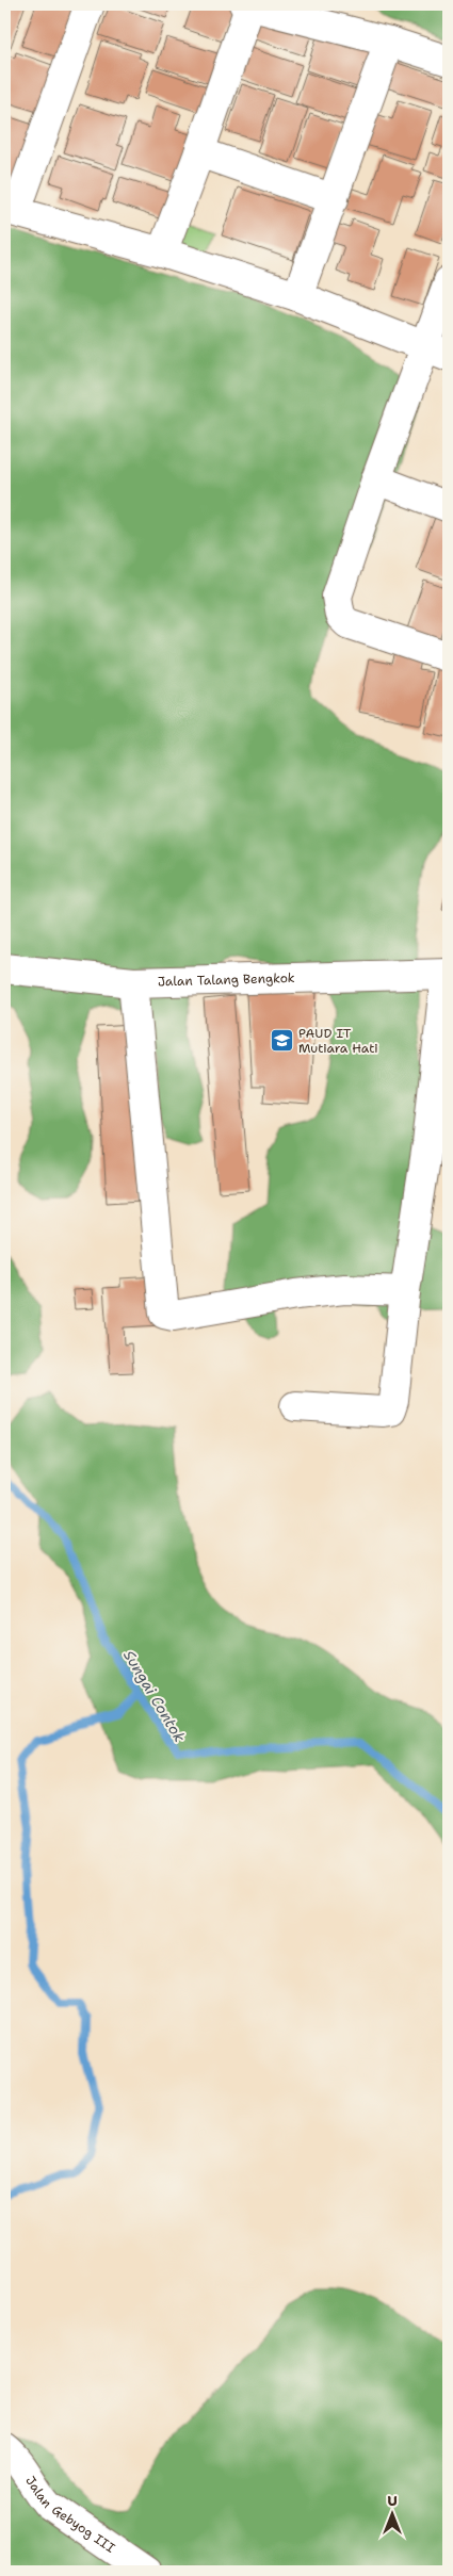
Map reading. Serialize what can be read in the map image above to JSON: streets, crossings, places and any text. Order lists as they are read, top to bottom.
{
  "streets": {
    "street": ["Jalan Talang Bengkok", "Jalan Gebyog III"]
  },
  "water": ["Sungai Contok"],
  "places": {
    "school or university": ["PAUD IT Mutiara Hati"]
  },
  "north": "top"
}
